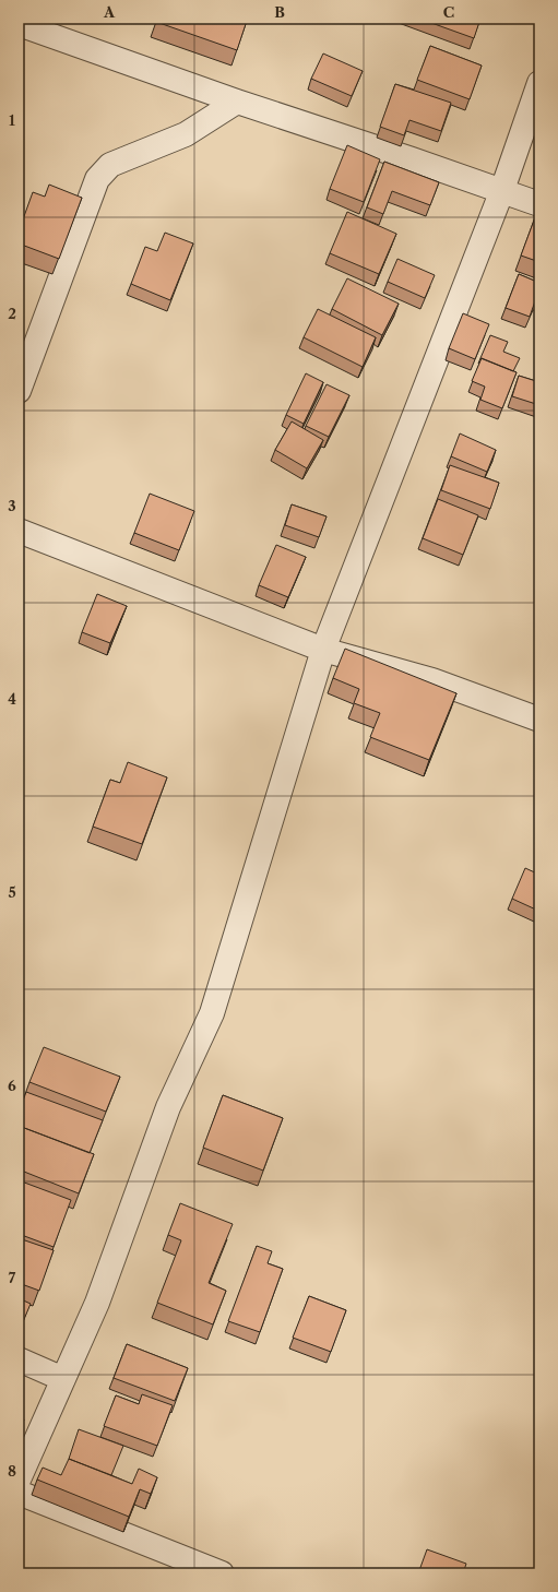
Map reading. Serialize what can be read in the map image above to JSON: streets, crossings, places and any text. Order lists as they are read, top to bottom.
{
  "grid": {
    "columns": ["A", "B", "C"],
    "rows": [
      "1",
      "2",
      "3",
      "4",
      "5",
      "6",
      "7",
      "8"
    ]
  }
}
